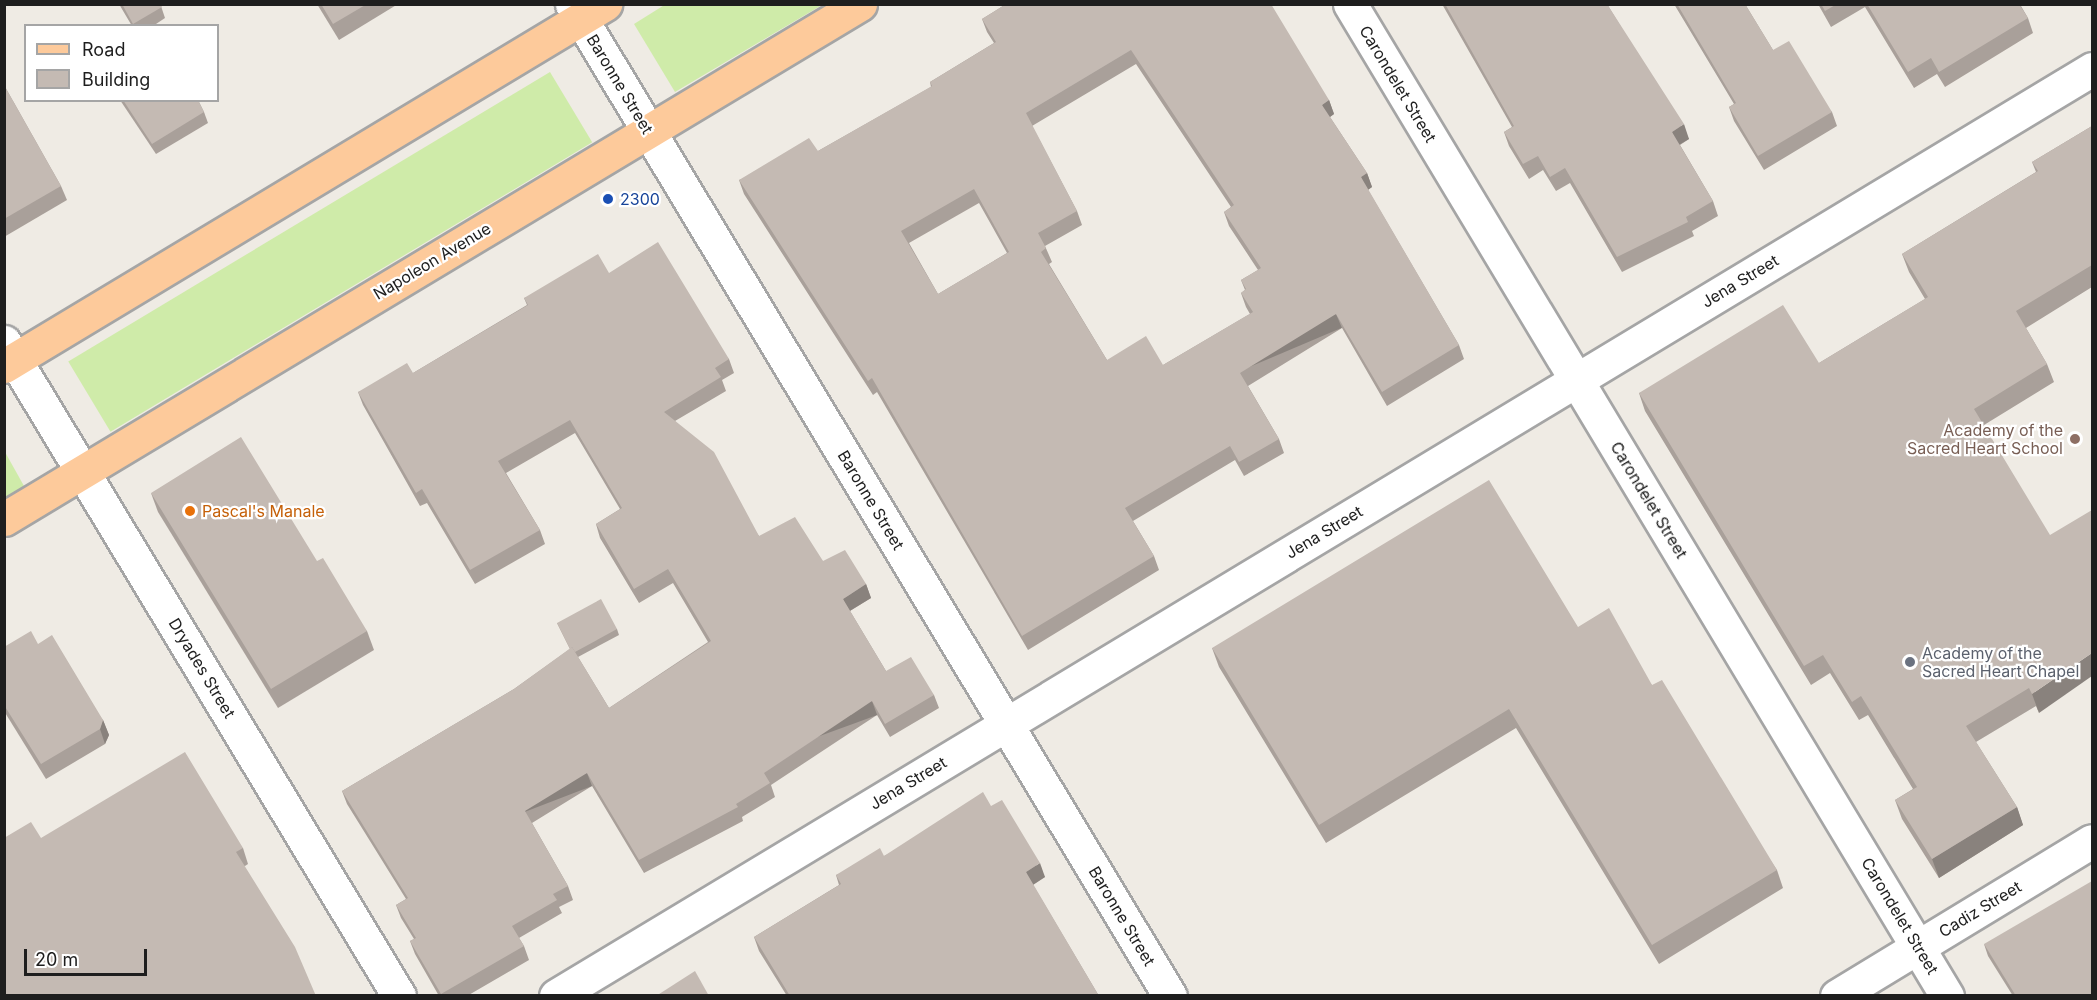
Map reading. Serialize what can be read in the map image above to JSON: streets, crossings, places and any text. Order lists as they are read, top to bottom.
{
  "streets": {
    "main road": ["Napoleon Avenue"],
    "street": [
      "Baronne Street",
      "Carondelet Street",
      "Jena Street",
      "Dryades Street",
      "Cadiz Street"
    ]
  },
  "crossings": [
    ["Baronne Street", "Napoleon Avenue"],
    ["Baronne Street", "Jena Street"],
    ["Carondelet Street", "Jena Street"],
    ["Carondelet Street", "Cadiz Street"],
    ["Napoleon Avenue", "Dryades Street"]
  ],
  "places": [
    "2300",
    "Academy of the Sacred Heart School",
    "Pascal's Manale",
    "Academy of the Sacred Heart Chapel"
  ],
  "legend": ["Road", "Building"],
  "scale_bar": "20 m"
}
